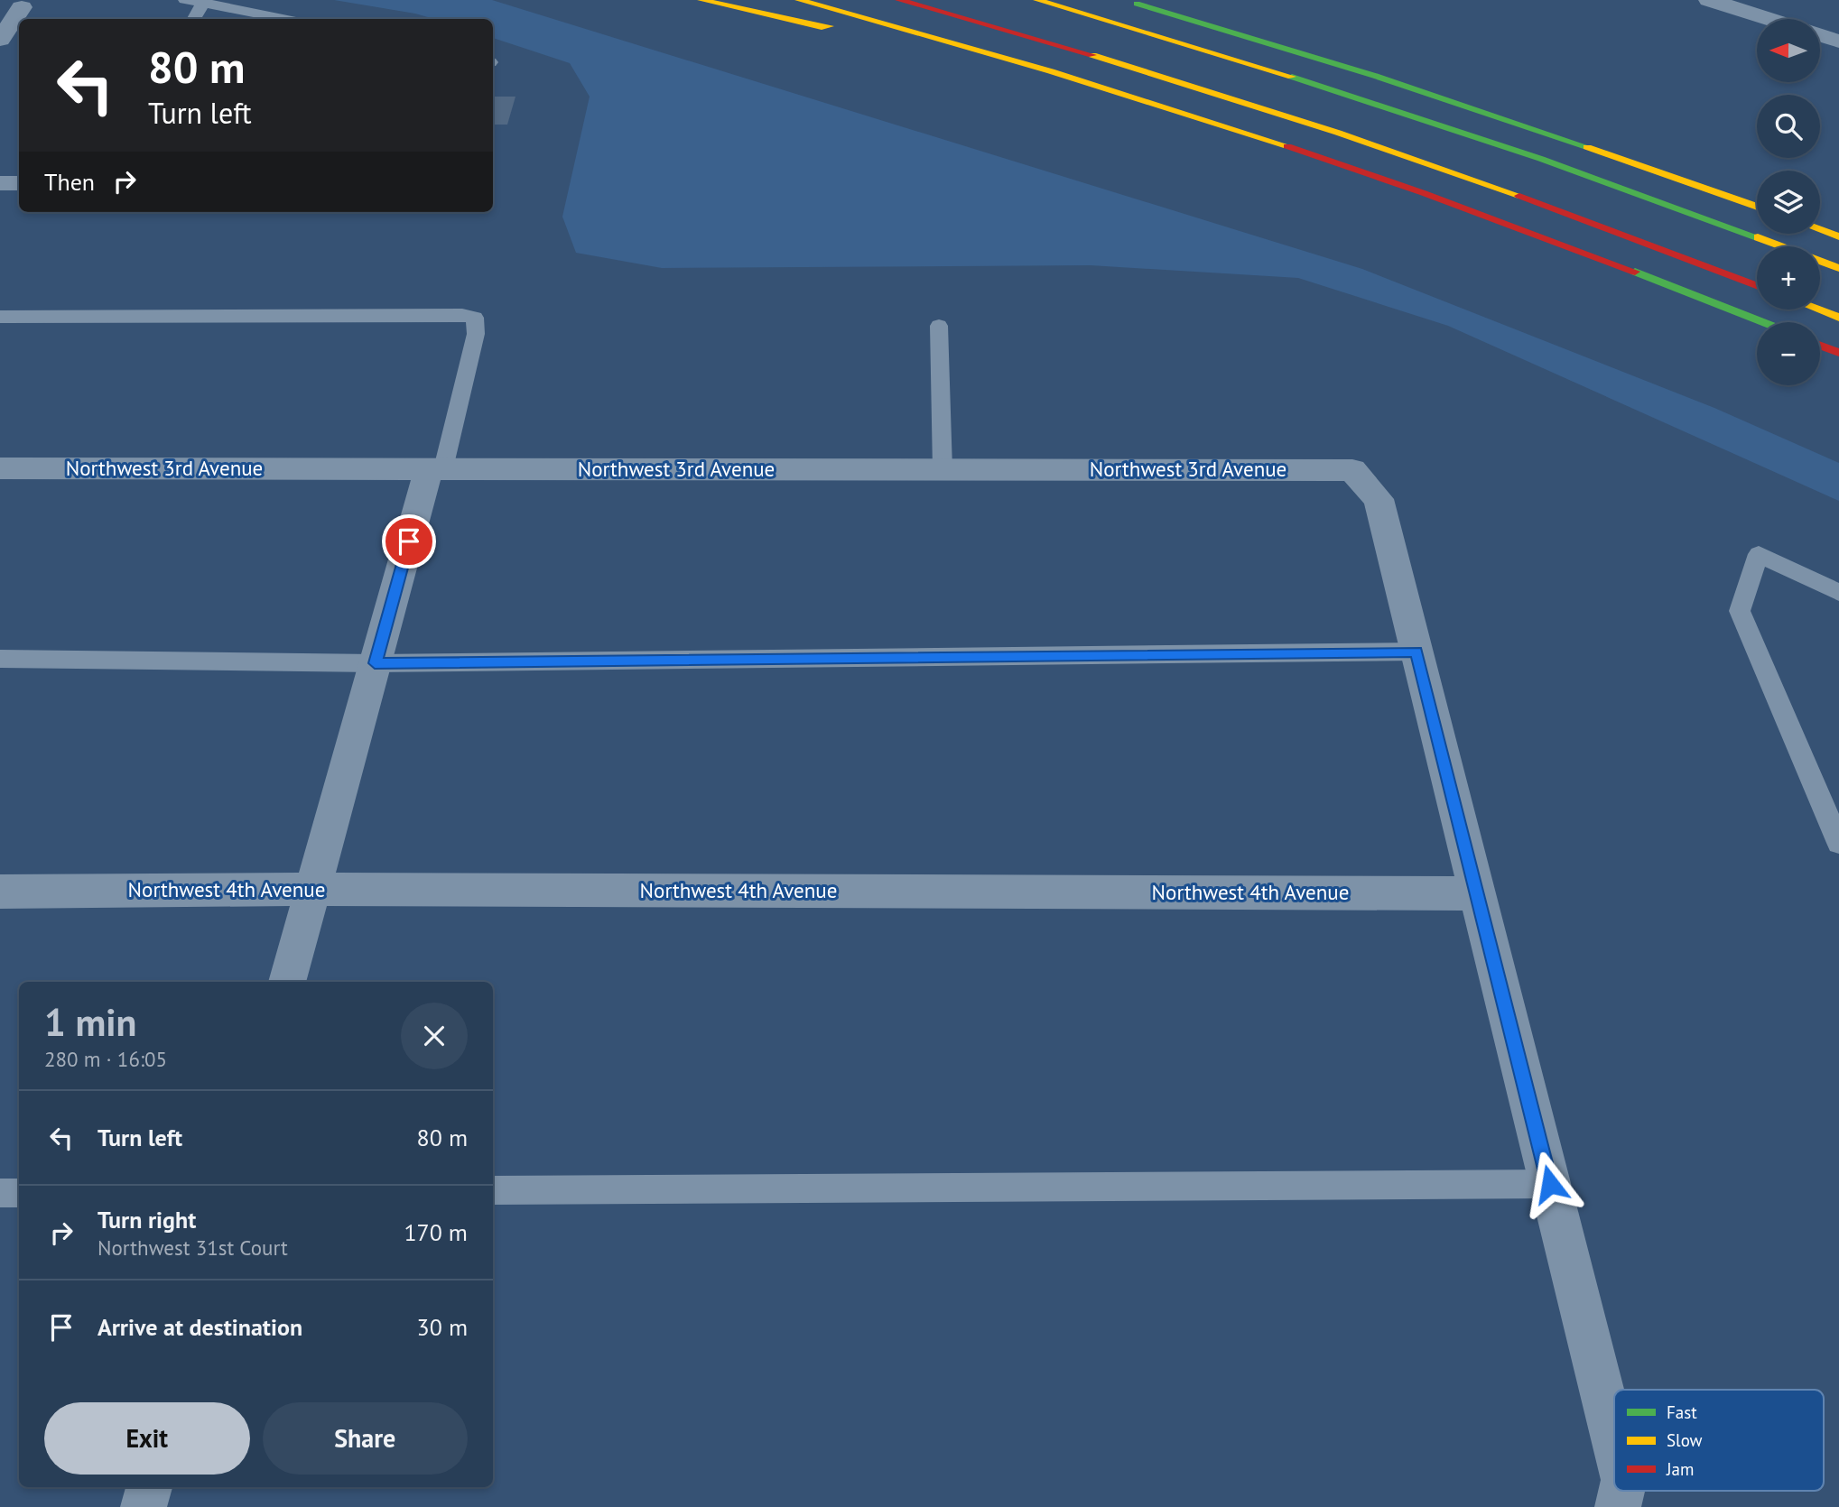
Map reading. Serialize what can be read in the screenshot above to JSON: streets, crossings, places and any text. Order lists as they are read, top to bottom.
{
  "streets": {
    "street": ["Northwest 3rd Avenue", "Northwest 4th Avenue"]
  },
  "legend": ["Fast", "Slow", "Jam"],
  "north": "left",
  "page": {
    "map_buttons": ["+", "−"],
    "turn": ["80 m", "Turn left"],
    "then": "Then",
    "heading": ["1 min", "280 m · 16:05"],
    "list": [
      {
        "name": "Turn left",
        "value": "80 m"
      },
      {
        "name": "Turn right",
        "note": "Northwest 31st Court",
        "value": "170 m"
      },
      {
        "name": "Arrive at destination",
        "value": "30 m"
      }
    ],
    "buttons": ["Exit", "Share"]
  }
}
